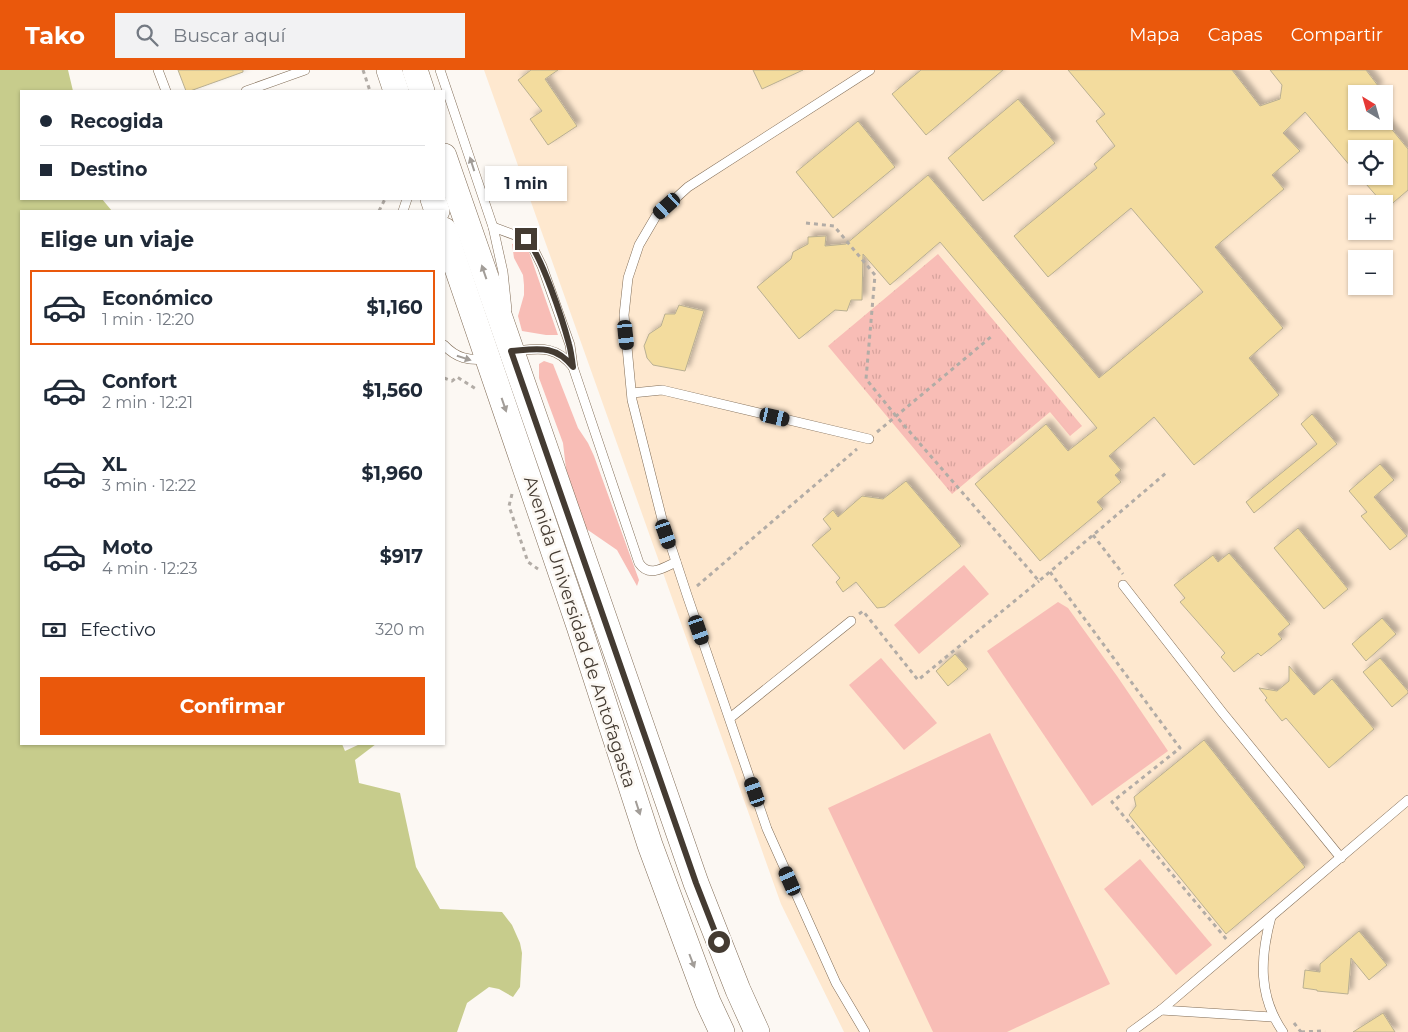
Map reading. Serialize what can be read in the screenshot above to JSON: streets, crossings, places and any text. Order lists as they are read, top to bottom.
{
  "streets": {
    "main road": ["Avenida Universidad de Antofagasta"]
  },
  "north": "top left",
  "page": {
    "header": "Tako",
    "search": "Buscar aquí",
    "nav": ["Mapa", "Capas", "Compartir"],
    "map_buttons": ["+", "−"],
    "banner": ["Recogida", "Destino"],
    "bubble": "1 min",
    "heading": "Elige un viaje",
    "list": [
      {
        "name": "Económico",
        "note": "1 min · 12:20",
        "value": "$1,160"
      },
      {
        "name": "Confort",
        "note": "2 min · 12:21",
        "value": "$1,560"
      },
      {
        "name": "XL",
        "note": "3 min · 12:22",
        "value": "$1,960"
      },
      {
        "name": "Moto",
        "note": "4 min · 12:23",
        "value": "$917"
      }
    ],
    "pay": ["Efectivo", "320 m"],
    "buttons": "Confirmar"
  }
}
